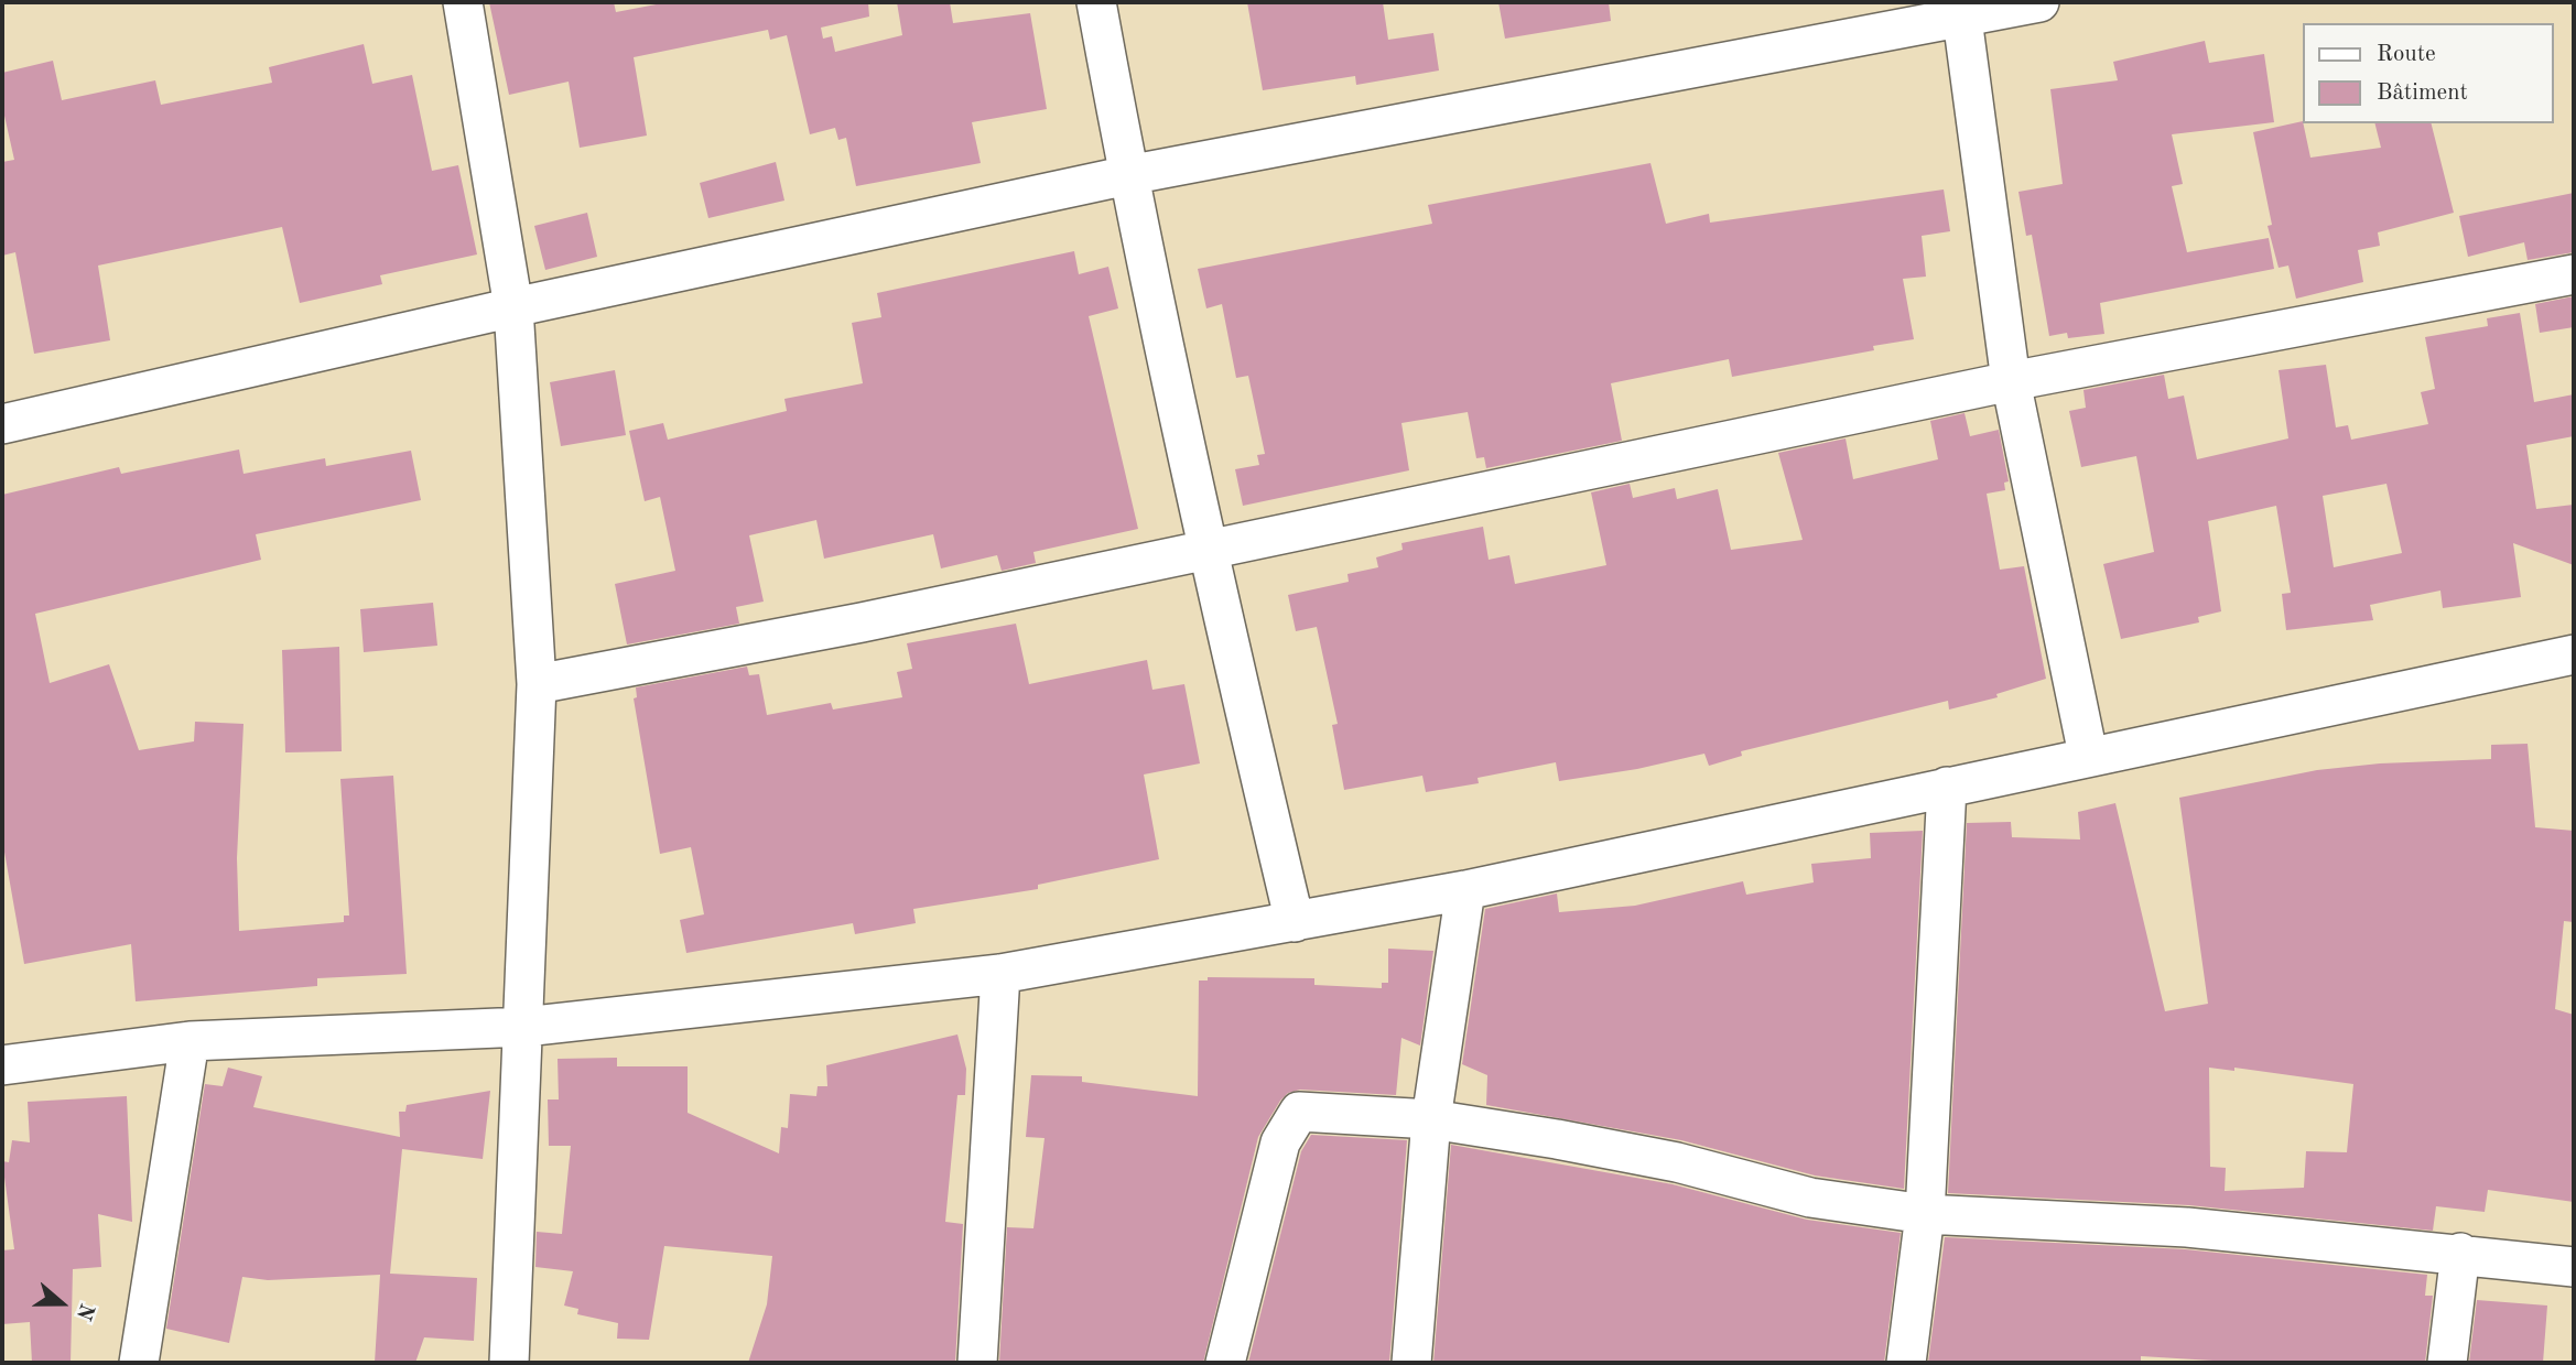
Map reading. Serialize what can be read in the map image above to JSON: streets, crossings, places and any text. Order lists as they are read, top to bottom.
{
  "legend": ["Route", "Bâtiment"],
  "north": "right"
}
